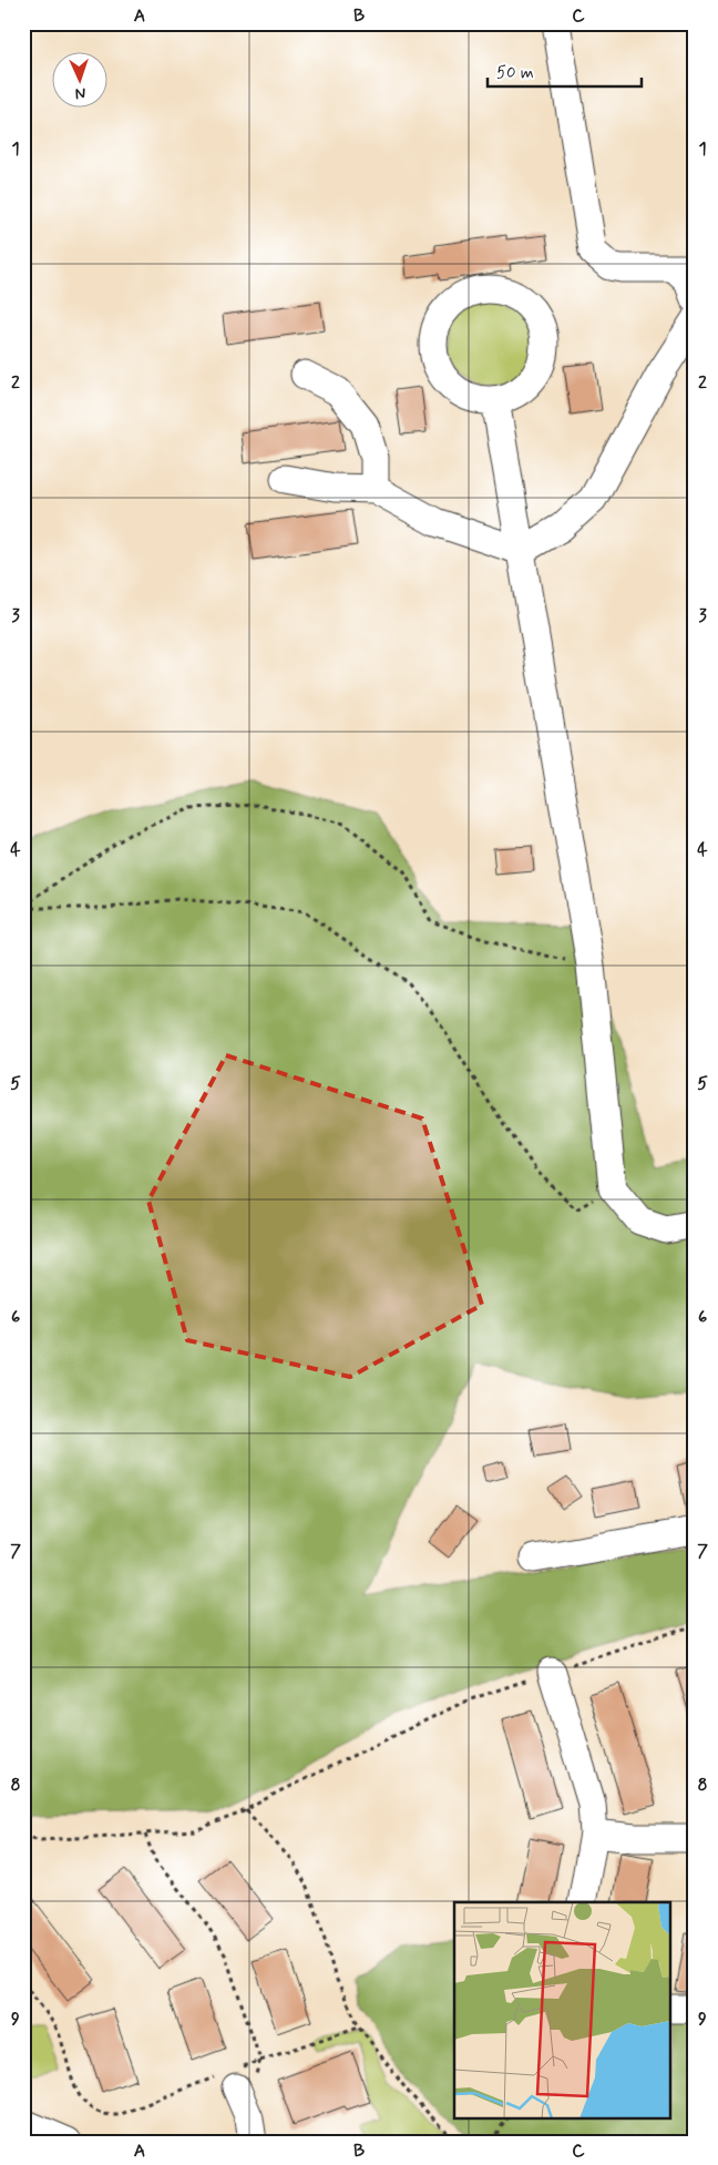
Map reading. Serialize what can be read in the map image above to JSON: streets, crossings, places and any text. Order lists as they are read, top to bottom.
{
  "scale_bar": "50 m",
  "north": "bottom",
  "grid": {
    "columns": ["A", "B", "C"],
    "rows": [
      "1",
      "2",
      "3",
      "4",
      "5",
      "6",
      "7",
      "8",
      "9"
    ]
  }
}
